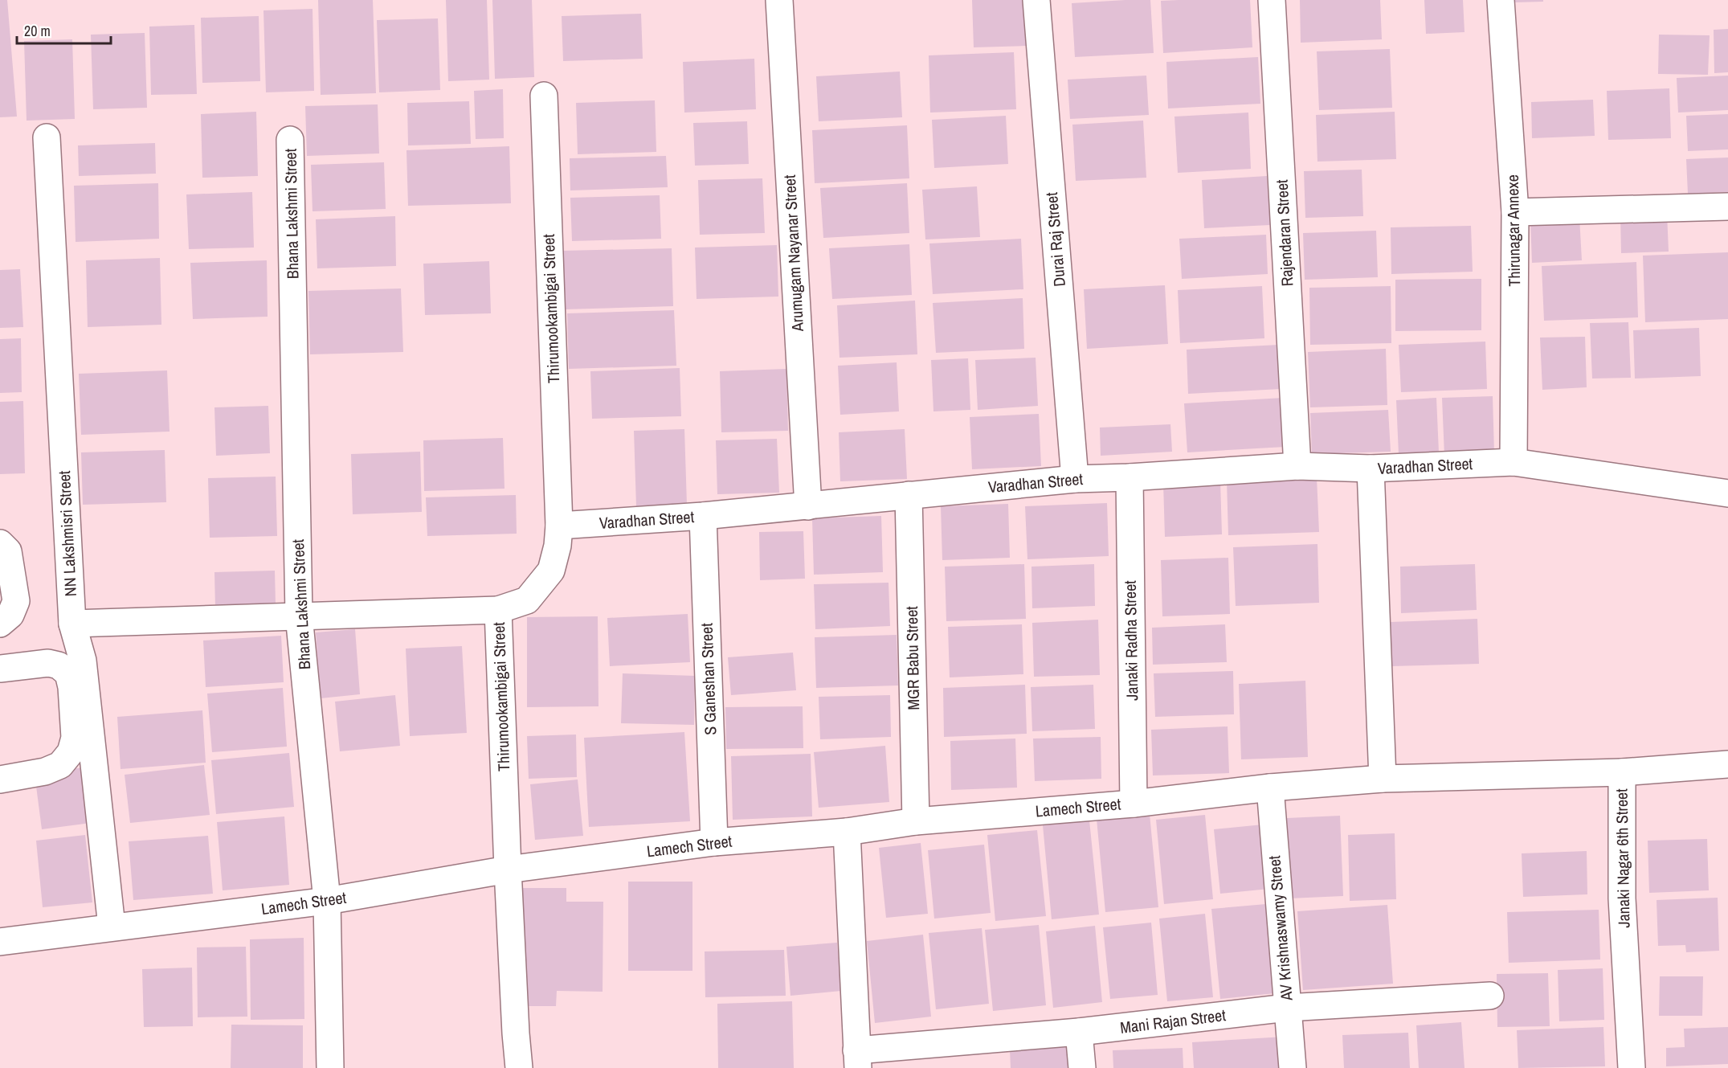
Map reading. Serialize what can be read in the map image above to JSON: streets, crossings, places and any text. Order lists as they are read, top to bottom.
{
  "streets": {
    "street": [
      "Bhana Lakshmi Street",
      "Thirunagar Annexe",
      "Rajendaran Street",
      "Durai Raj Street",
      "Arumugam Nayanar Street",
      "Thirumookambigai Street",
      "Varadhan Street",
      "NN Lakshmisri Street",
      "Janaki Radha Street",
      "MGR Babu Street",
      "S Ganeshan Street",
      "Lamech Street",
      "Janaki Nagar 6th Street",
      "AV Krishnaswamy Street",
      "Mani Rajan Street"
    ]
  },
  "crossings": [
    ["Bhana Lakshmi Street", "Lamech Street"],
    ["Thirunagar Annexe", "Varadhan Street"],
    ["Rajendaran Street", "Varadhan Street"],
    ["Durai Raj Street", "Varadhan Street"],
    ["Arumugam Nayanar Street", "Varadhan Street"],
    ["Thirumookambigai Street", "Varadhan Street"],
    ["Thirumookambigai Street", "Lamech Street"],
    ["Varadhan Street", "Janaki Radha Street"],
    ["Varadhan Street", "MGR Babu Street"],
    ["Varadhan Street", "S Ganeshan Street"],
    ["NN Lakshmisri Street", "Lamech Street"],
    ["Janaki Radha Street", "Lamech Street"],
    ["MGR Babu Street", "Lamech Street"],
    ["S Ganeshan Street", "Lamech Street"],
    ["Lamech Street", "Janaki Nagar 6th Street"],
    ["Lamech Street", "AV Krishnaswamy Street"],
    ["AV Krishnaswamy Street", "Mani Rajan Street"]
  ],
  "scale_bar": "20 m"
}
